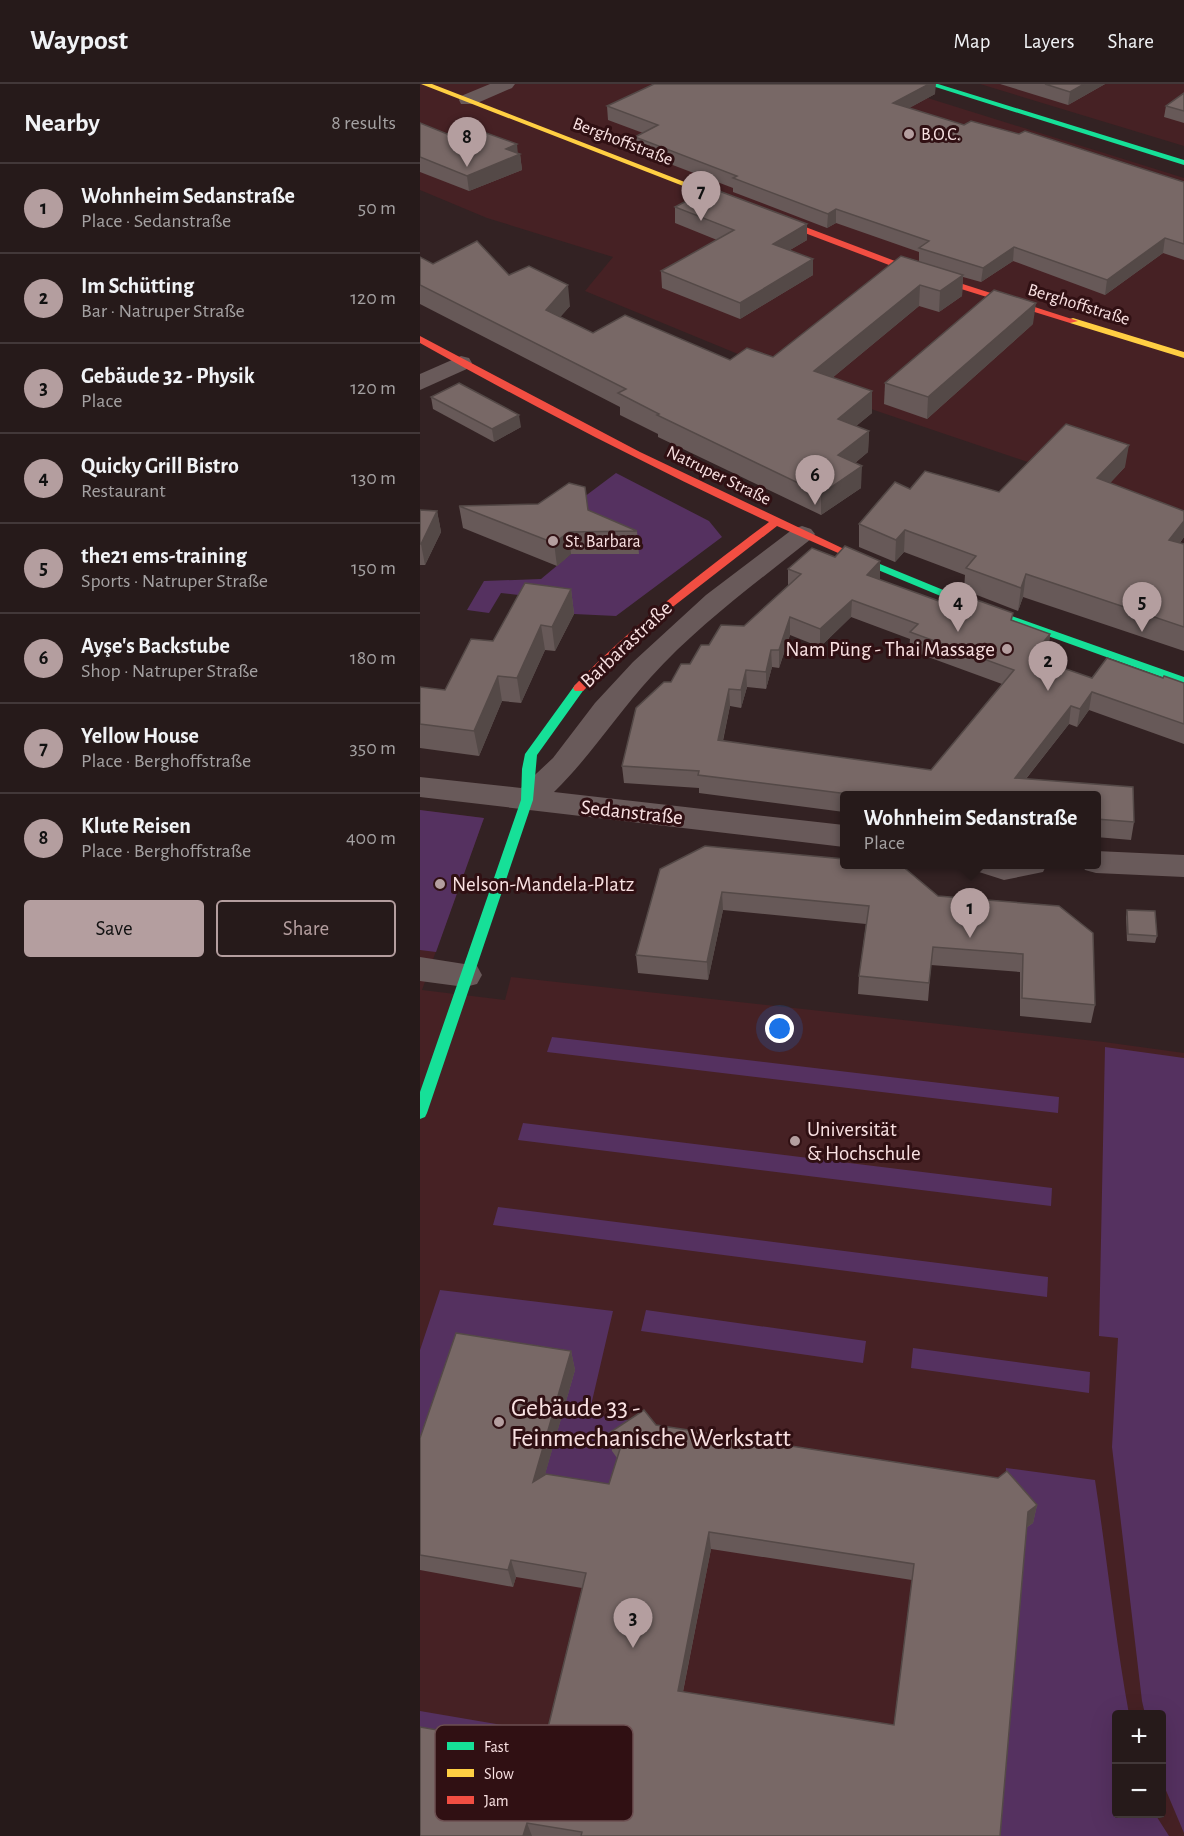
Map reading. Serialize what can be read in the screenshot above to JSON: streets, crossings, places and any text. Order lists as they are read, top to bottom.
{
  "streets": {
    "street": [
      "Berghoffstraße",
      "Natruper Straße",
      "Barbarastraße",
      "Sedanstraße"
    ]
  },
  "crossings": [
    ["Natruper Straße", "Barbarastraße"],
    ["Barbarastraße", "Sedanstraße"]
  ],
  "places": [
    "B.O.C.",
    "St. Barbara",
    "Nam Püng - Thai Massage",
    "Nelson-Mandela-Platz",
    "Universität & Hochschule",
    "Gebäude 33 - Feinmechanische Werkstatt"
  ],
  "legend": ["Fast", "Slow", "Jam"],
  "page": {
    "header": "Waypost",
    "nav": ["Map", "Layers", "Share"],
    "heading": ["Nearby", "8 results"],
    "pins": [
      "8",
      "7",
      "6",
      "4",
      "5",
      "2",
      "1",
      "3"
    ],
    "list": [
      {
        "mark": "1",
        "name": "Wohnheim Sedanstraße",
        "note": "Place · Sedanstraße",
        "value": "50 m"
      },
      {
        "mark": "2",
        "name": "Im Schütting",
        "note": "Bar · Natruper Straße",
        "value": "120 m"
      },
      {
        "mark": "3",
        "name": "Gebäude 32 - Physik",
        "note": "Place",
        "value": "120 m"
      },
      {
        "mark": "4",
        "name": "Quicky Grill Bistro",
        "note": "Restaurant",
        "value": "130 m"
      },
      {
        "mark": "5",
        "name": "the21 ems-training",
        "note": "Sports · Natruper Straße",
        "value": "150 m"
      },
      {
        "mark": "6",
        "name": "Ayşe's Backstube",
        "note": "Shop · Natruper Straße",
        "value": "180 m"
      },
      {
        "mark": "7",
        "name": "Yellow House",
        "note": "Place · Berghoffstraße",
        "value": "350 m"
      },
      {
        "mark": "8",
        "name": "Klute Reisen",
        "note": "Place · Berghoffstraße",
        "value": "400 m"
      }
    ],
    "popup": ["Wohnheim Sedanstraße", "Place"],
    "buttons": ["Save", "Share"],
    "map_buttons": ["+", "−"]
  }
}
